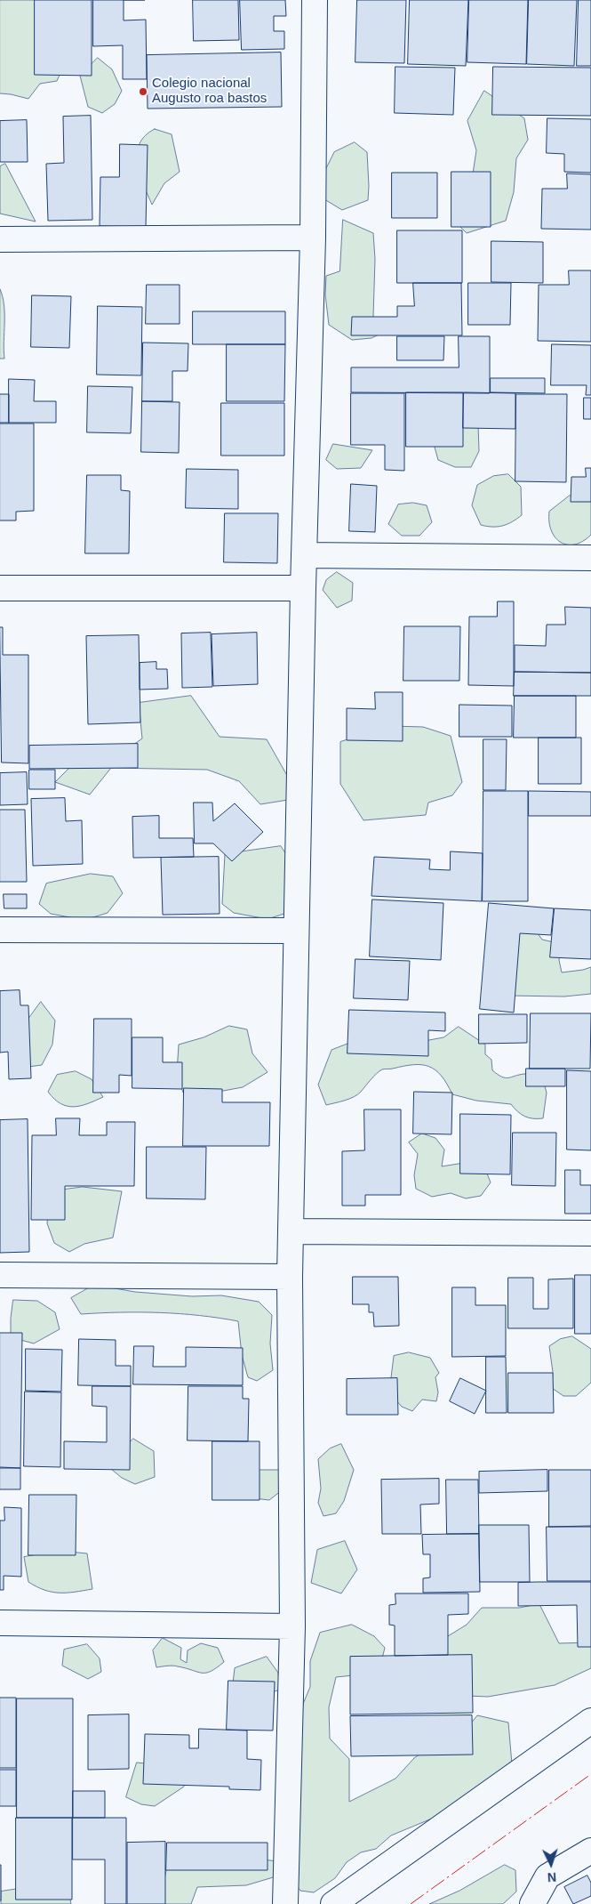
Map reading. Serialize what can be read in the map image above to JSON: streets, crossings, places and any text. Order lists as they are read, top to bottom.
{
  "places": ["Colegio nacional Augusto roa bastos"],
  "north": "bottom"
}
